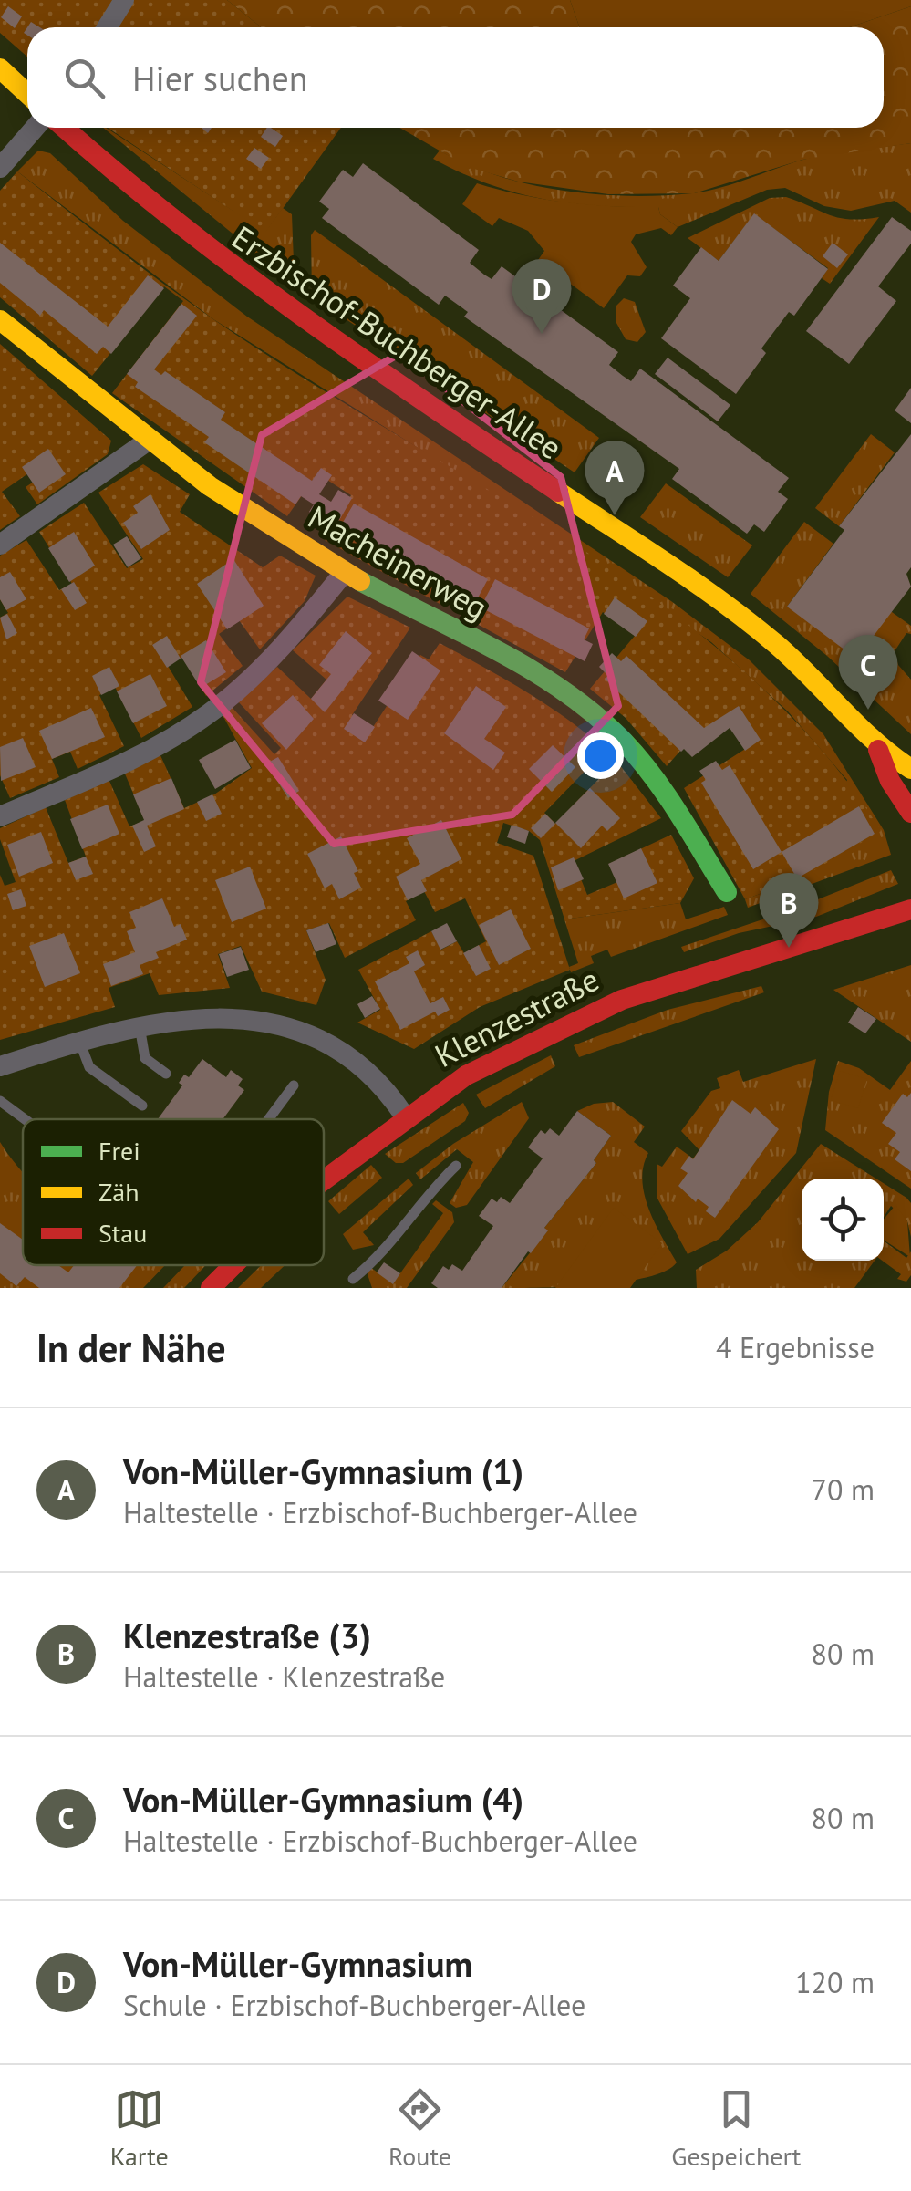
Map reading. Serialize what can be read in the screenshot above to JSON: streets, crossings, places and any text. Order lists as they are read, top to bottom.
{
  "streets": {
    "street": ["Erzbischof-Buchberger-Allee", "Macheinerweg", "Klenzestraße"]
  },
  "legend": ["Frei", "Zäh", "Stau"],
  "page": {
    "search": "Hier suchen",
    "pins": [
      "D",
      "A",
      "C",
      "B"
    ],
    "heading": ["In der Nähe", "4 Ergebnisse"],
    "list": [
      {
        "mark": "A",
        "name": "Von-Müller-Gymnasium (1)",
        "note": "Haltestelle · Erzbischof-Buchberger-Allee",
        "value": "70 m"
      },
      {
        "mark": "B",
        "name": "Klenzestraße (3)",
        "note": "Haltestelle · Klenzestraße",
        "value": "80 m"
      },
      {
        "mark": "C",
        "name": "Von-Müller-Gymnasium (4)",
        "note": "Haltestelle · Erzbischof-Buchberger-Allee",
        "value": "80 m"
      },
      {
        "mark": "D",
        "name": "Von-Müller-Gymnasium",
        "note": "Schule · Erzbischof-Buchberger-Allee",
        "value": "120 m"
      }
    ],
    "nav": ["Karte", "Route", "Gespeichert"]
  }
}
